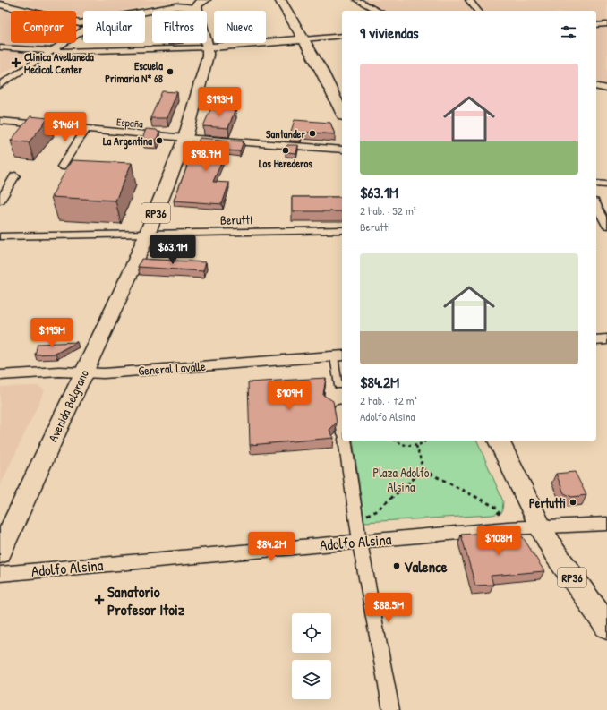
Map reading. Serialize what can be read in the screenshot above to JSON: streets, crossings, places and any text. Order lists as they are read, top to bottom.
{
  "streets": {
    "main road": ["RP36", "Avenida Belgrano"],
    "street": [
      "España",
      "Berutti",
      "General Lavalle",
      "Adolfo Alsina"
    ]
  },
  "crossings": [
    ["España", "Avenida Belgrano"],
    ["RP36", "Adolfo Alsina"],
    ["Berutti", "Avenida Belgrano"],
    ["General Lavalle", "Avenida Belgrano"]
  ],
  "parks": ["Plaza Adolfo Alsina"],
  "places": {
    "health": ["Clinica Avellaneda Medical Center", "Sanatorio Profesor Itoiz"],
    "other": [
      "Escuela Primaria N* 68",
      "Santander",
      "La Argentina",
      "Los Herederos",
      "Pertutti",
      "Valence"
    ]
  },
  "page": {
    "chip": [
      "Comprar",
      "Alquilar",
      "Filtros",
      "Nuevo"
    ],
    "heading": "9 viviendas",
    "list": [
      {
        "name": "$63.1M",
        "note": "2 hab. · 52 m² · Berutti"
      },
      {
        "name": "$84.2M",
        "note": "2 hab. · 72 m² · Adolfo Alsina"
      }
    ],
    "price": [
      "$193M",
      "$146M",
      "$98.7M",
      "$63.1M",
      "$195M",
      "$109M",
      "$108M",
      "$84.2M",
      "$88.5M"
    ]
  }
}
